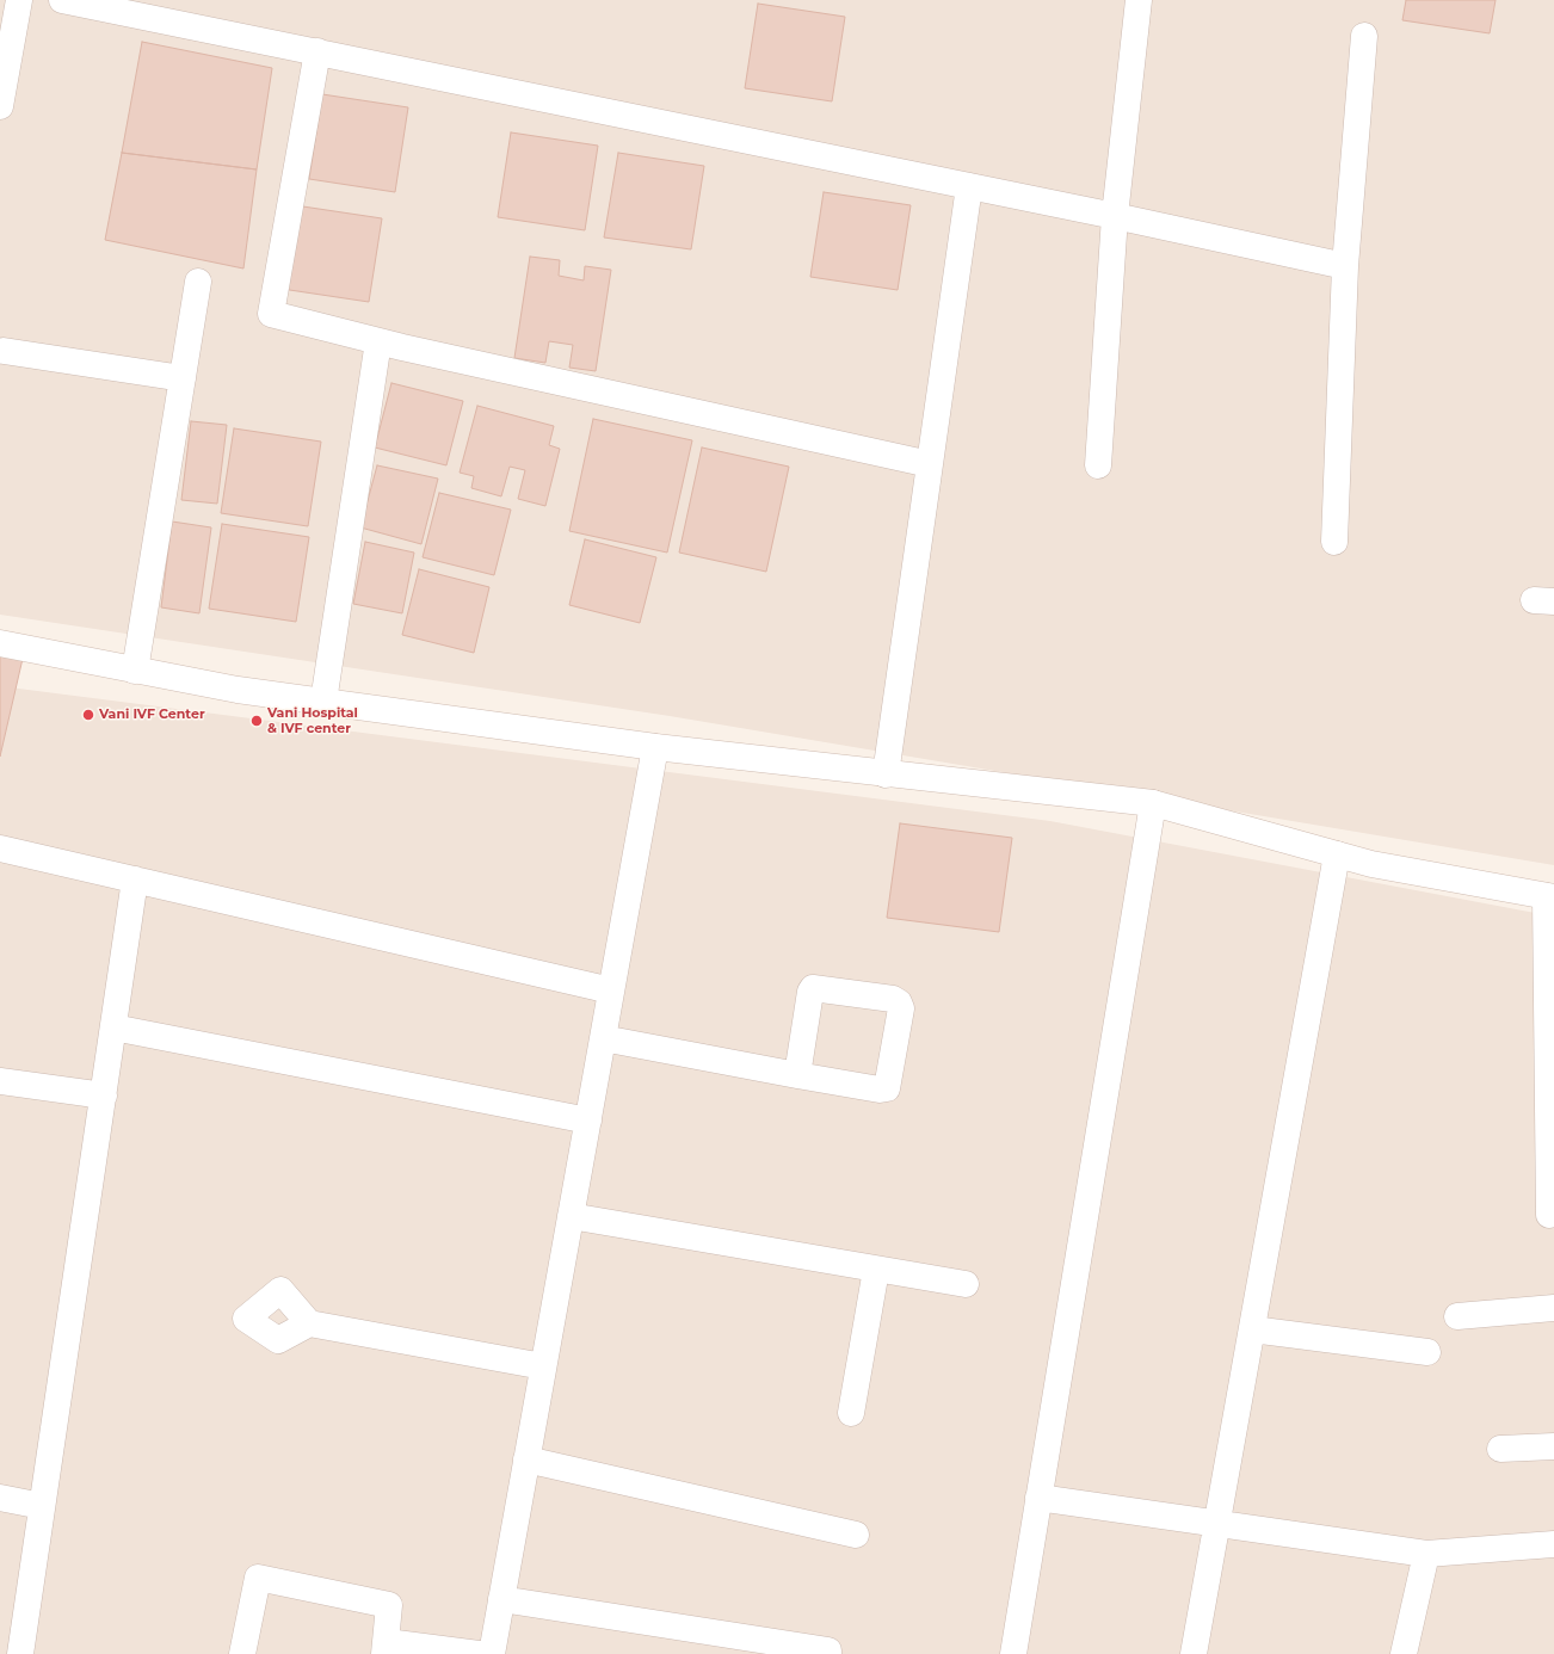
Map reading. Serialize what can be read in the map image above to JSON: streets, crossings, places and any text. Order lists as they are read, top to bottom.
{
  "places": ["Vani IVF Center", "Vani Hospital & IVF center"]
}
